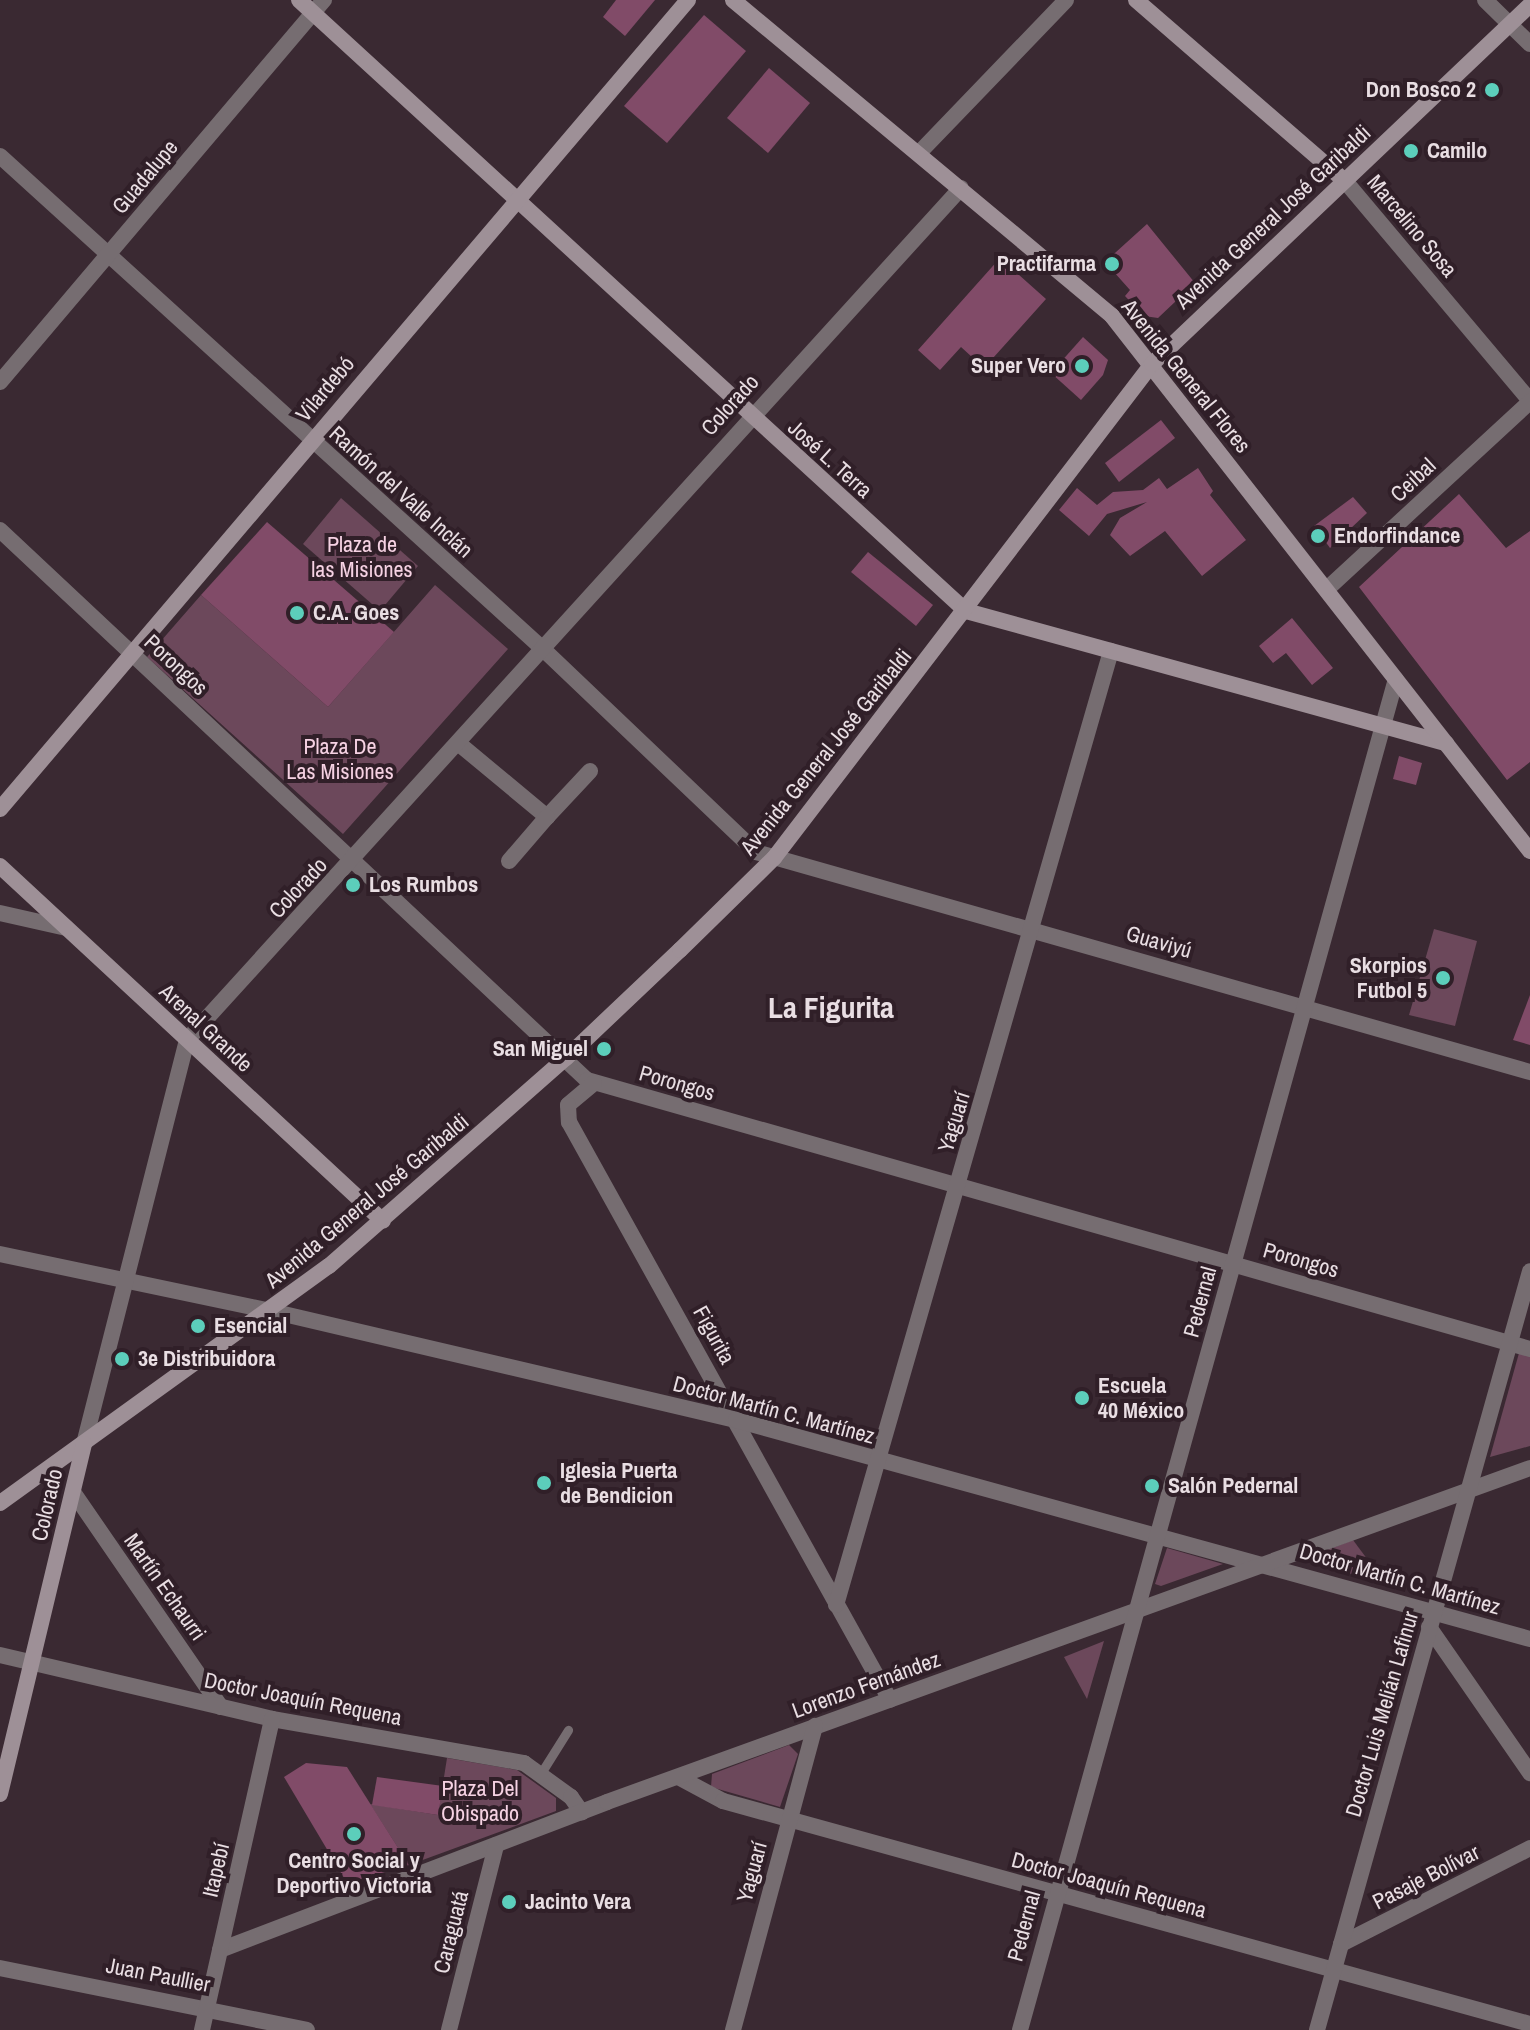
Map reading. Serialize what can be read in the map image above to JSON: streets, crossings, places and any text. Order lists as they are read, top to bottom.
{
  "streets": {
    "street": [
      "Guadalupe",
      "Avenida General José Garibaldi",
      "Marcelino Sosa",
      "Avenida General Flores",
      "Vilardebó",
      "Colorado",
      "José L. Terra",
      "Ceibal",
      "Ramón del Valle Inclán",
      "Porongos",
      "Guaviyú",
      "Arenal Grande",
      "Yaguarí",
      "Pedernal",
      "Figurita",
      "Doctor Martín C. Martínez",
      "Martín Echaurri",
      "Lorenzo Fernández",
      "Doctor Joaquín Requena",
      "Doctor Luis Melián Lafinur",
      "Itapebí",
      "Pasaje Bolívar",
      "Caraguatá",
      "Juan Paullier"
    ]
  },
  "crossings": [
    ["Guadalupe", "José L. Terra"],
    ["Guadalupe", "Ramón del Valle Inclán"],
    ["Avenida General José Garibaldi", "Marcelino Sosa"],
    ["Avenida General José Garibaldi", "Avenida General Flores"],
    ["Avenida General José Garibaldi", "Colorado"],
    ["Avenida General José Garibaldi", "José L. Terra"],
    ["Avenida General José Garibaldi", "Ramón del Valle Inclán"],
    ["Avenida General José Garibaldi", "Porongos"],
    ["Avenida General José Garibaldi", "Guaviyú"],
    ["Avenida General José Garibaldi", "Arenal Grande"],
    ["Avenida General José Garibaldi", "Doctor Martín C. Martínez"],
    ["Marcelino Sosa", "Ceibal"],
    ["Avenida General Flores", "Colorado"],
    ["Avenida General Flores", "José L. Terra"],
    ["Avenida General Flores", "Ceibal"],
    ["Avenida General Flores", "Pedernal"],
    ["Vilardebó", "José L. Terra"],
    ["Vilardebó", "Ramón del Valle Inclán"],
    ["Vilardebó", "Porongos"],
    ["Colorado", "José L. Terra"],
    ["Colorado", "Ramón del Valle Inclán"],
    ["Colorado", "Porongos"],
    ["Colorado", "Arenal Grande"],
    ["Colorado", "Doctor Martín C. Martínez"],
    ["Colorado", "Martín Echaurri"],
    ["Colorado", "Doctor Joaquín Requena"],
    ["José L. Terra", "Yaguarí"],
    ["José L. Terra", "Pedernal"],
    ["Ramón del Valle Inclán", "Guaviyú"],
    ["Porongos", "Yaguarí"],
    ["Porongos", "Pedernal"],
    ["Porongos", "Figurita"],
    ["Porongos", "Doctor Luis Melián Lafinur"],
    ["Guaviyú", "Yaguarí"],
    ["Guaviyú", "Pedernal"],
    ["Yaguarí", "Figurita"],
    ["Yaguarí", "Doctor Martín C. Martínez"],
    ["Yaguarí", "Lorenzo Fernández"],
    ["Yaguarí", "Doctor Joaquín Requena"],
    ["Pedernal", "Doctor Martín C. Martínez"],
    ["Pedernal", "Lorenzo Fernández"],
    ["Pedernal", "Doctor Joaquín Requena"],
    ["Figurita", "Doctor Martín C. Martínez"],
    ["Figurita", "Lorenzo Fernández"],
    ["Doctor Martín C. Martínez", "Lorenzo Fernández"],
    ["Doctor Martín C. Martínez", "Doctor Luis Melián Lafinur"],
    ["Martín Echaurri", "Doctor Joaquín Requena"],
    ["Lorenzo Fernández", "Doctor Joaquín Requena"],
    ["Lorenzo Fernández", "Doctor Luis Melián Lafinur"],
    ["Lorenzo Fernández", "Itapebí"],
    ["Lorenzo Fernández", "Caraguatá"],
    ["Doctor Joaquín Requena", "Doctor Luis Melián Lafinur"],
    ["Doctor Joaquín Requena", "Itapebí"],
    ["Doctor Luis Melián Lafinur", "Pasaje Bolívar"],
    ["Itapebí", "Juan Paullier"]
  ],
  "districts": ["La Figurita"],
  "parks": ["Plaza de las Misiones", "Plaza De Las Misiones", "Plaza Del Obispado"],
  "places": [
    "Don Bosco 2",
    "Camilo",
    "Practifarma",
    "Super Vero",
    "Endorfindance",
    "C.A. Goes",
    "Los Rumbos",
    "Skorpios Futbol 5",
    "San Miguel",
    "Esencial",
    "3e Distribuidora",
    "Escuela 40 México",
    "Iglesia Puerta de Bendicion",
    "Salón Pedernal",
    "Centro Social y Deportivo Victoria",
    "Jacinto Vera"
  ]
}
